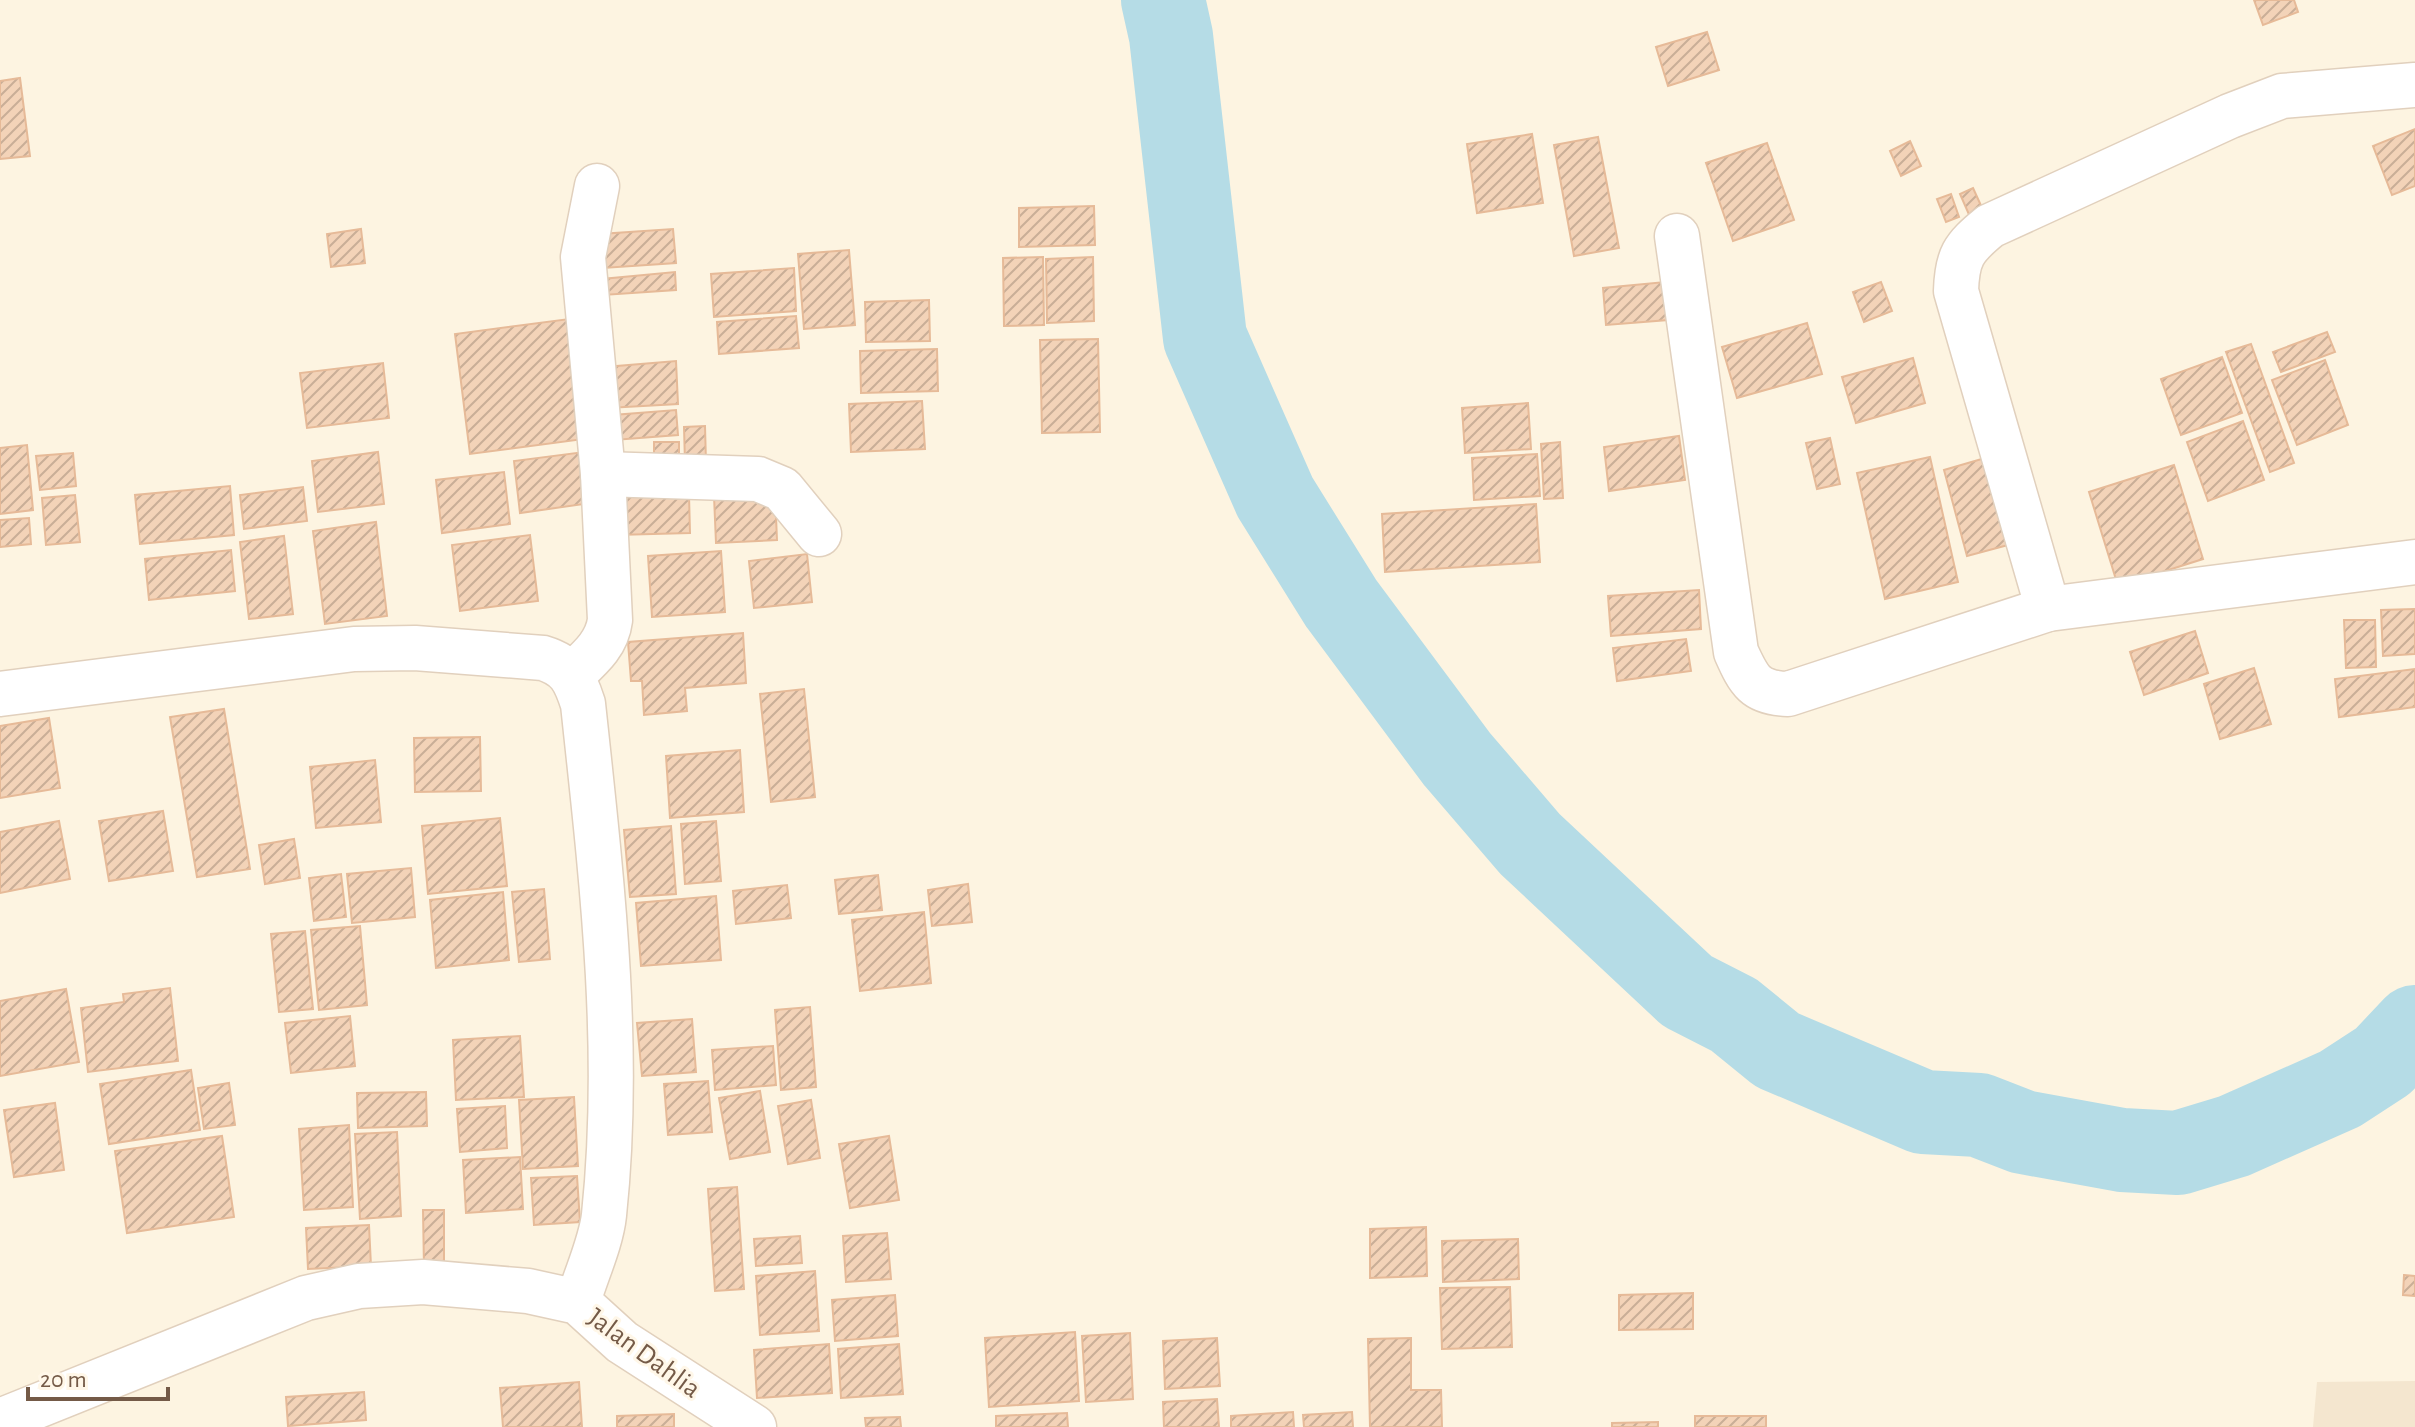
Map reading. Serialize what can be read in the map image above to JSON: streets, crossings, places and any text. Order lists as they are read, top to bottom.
{
  "streets": {
    "street": ["Jalan Dahlia"]
  },
  "scale_bar": "20 m"
}
